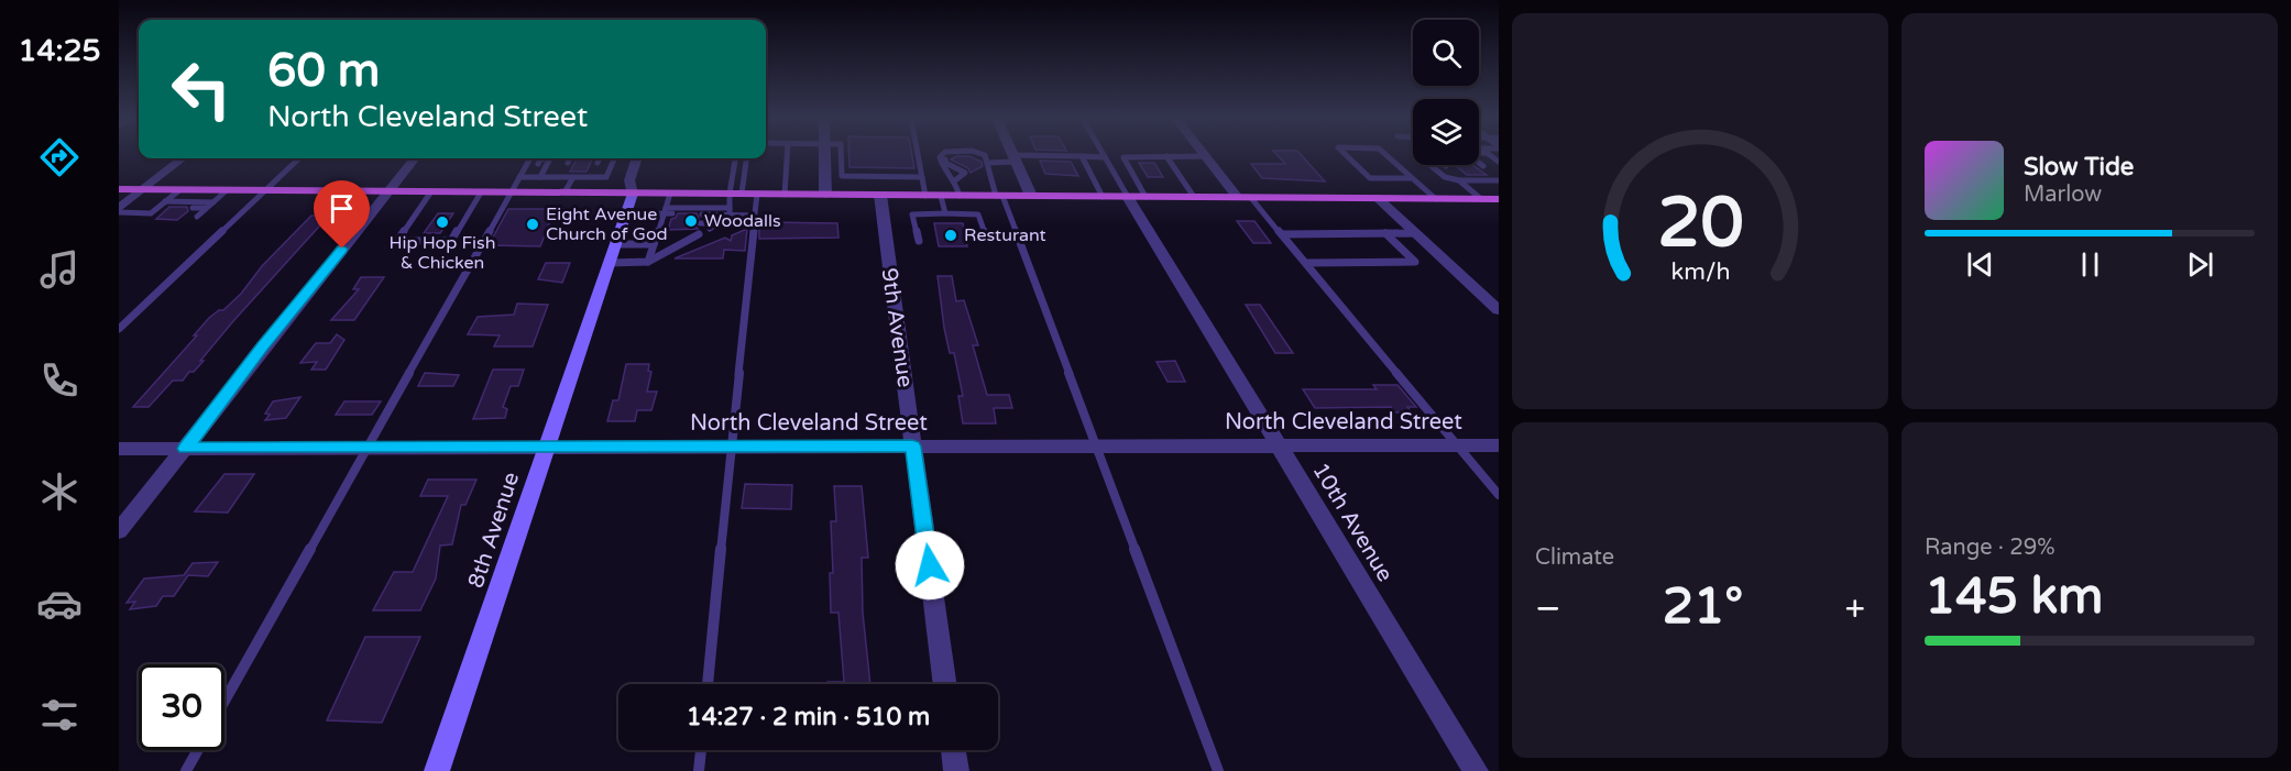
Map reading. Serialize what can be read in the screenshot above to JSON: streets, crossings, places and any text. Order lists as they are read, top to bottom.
{
  "streets": {
    "street": [
      "9th Avenue",
      "North Cleveland Street",
      "10th Avenue",
      "8th Avenue"
    ]
  },
  "crossings": [
    ["9th Avenue", "North Cleveland Street"],
    ["North Cleveland Street", "10th Avenue"],
    ["North Cleveland Street", "8th Avenue"]
  ],
  "places": [
    "Woodalls",
    "Hip Hop Fish & Chicken",
    "Eight Avenue Church of God",
    "Resturant"
  ],
  "page": {
    "tabs": "14:25",
    "turn": ["60 m", "North Cleveland Street"],
    "song": ["Slow Tide", "Marlow"],
    "tile": [
      "Climate",
      ["Range · 29%", "145 km"]
    ],
    "heat": ["−", "21°", "+"],
    "limit": "30",
    "trip": "14:27 · 2 min · 510 m",
    "gauge": ["20", "km/h"]
  }
}
